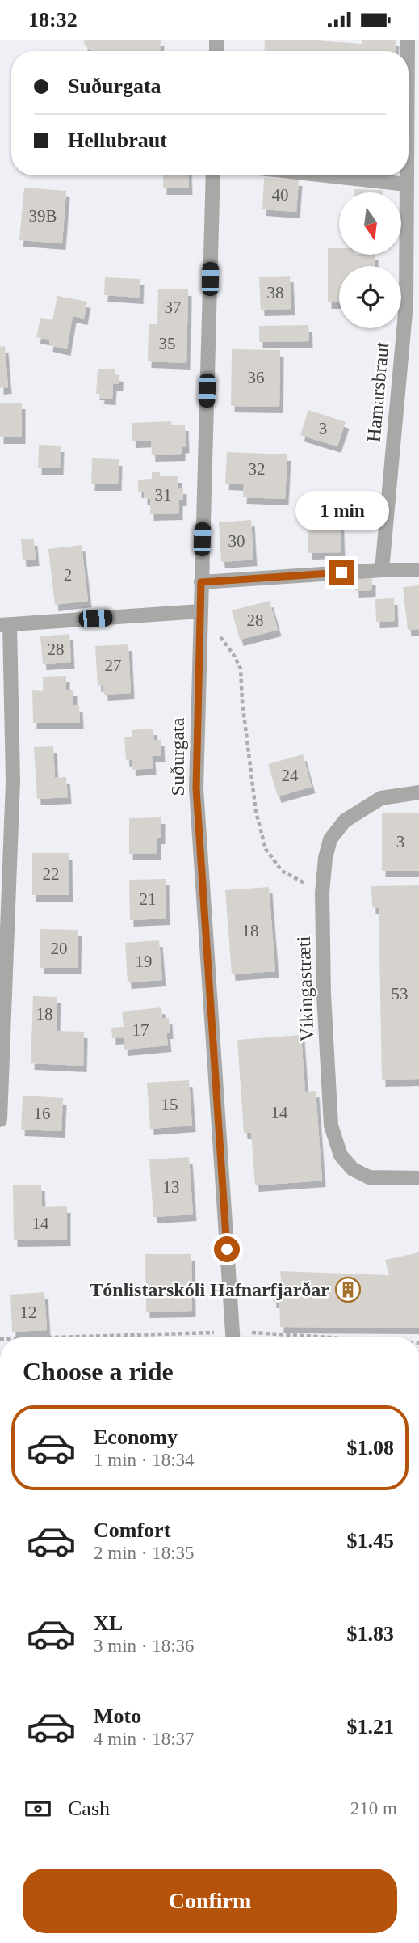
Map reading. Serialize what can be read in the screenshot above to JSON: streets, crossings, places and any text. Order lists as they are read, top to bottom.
{
  "streets": {
    "street": ["Hamarsbraut", "Suðurgata", "Víkingastræti"]
  },
  "places": {
    "building": ["Tónlistarskóli Hafnarfjarðar"]
  },
  "house_numbers": [
    "40",
    "39B",
    "38",
    "37",
    "35",
    "36",
    "3",
    "32",
    "31",
    "30",
    "2",
    "28",
    "28",
    "27",
    "24",
    "3",
    "22",
    "21",
    "18",
    "20",
    "19",
    "53",
    "18",
    "17",
    "15",
    "14",
    "16",
    "13",
    "14",
    "12"
  ],
  "north": "bottom",
  "page": {
    "status": "18:32",
    "banner": ["Suðurgata", "Hellubraut"],
    "bubble": "1 min",
    "heading": "Choose a ride",
    "list": [
      {
        "name": "Economy",
        "note": "1 min · 18:34",
        "value": "$1.08"
      },
      {
        "name": "Comfort",
        "note": "2 min · 18:35",
        "value": "$1.45"
      },
      {
        "name": "XL",
        "note": "3 min · 18:36",
        "value": "$1.83"
      },
      {
        "name": "Moto",
        "note": "4 min · 18:37",
        "value": "$1.21"
      }
    ],
    "pay": ["Cash", "210 m"],
    "buttons": "Confirm"
  }
}
